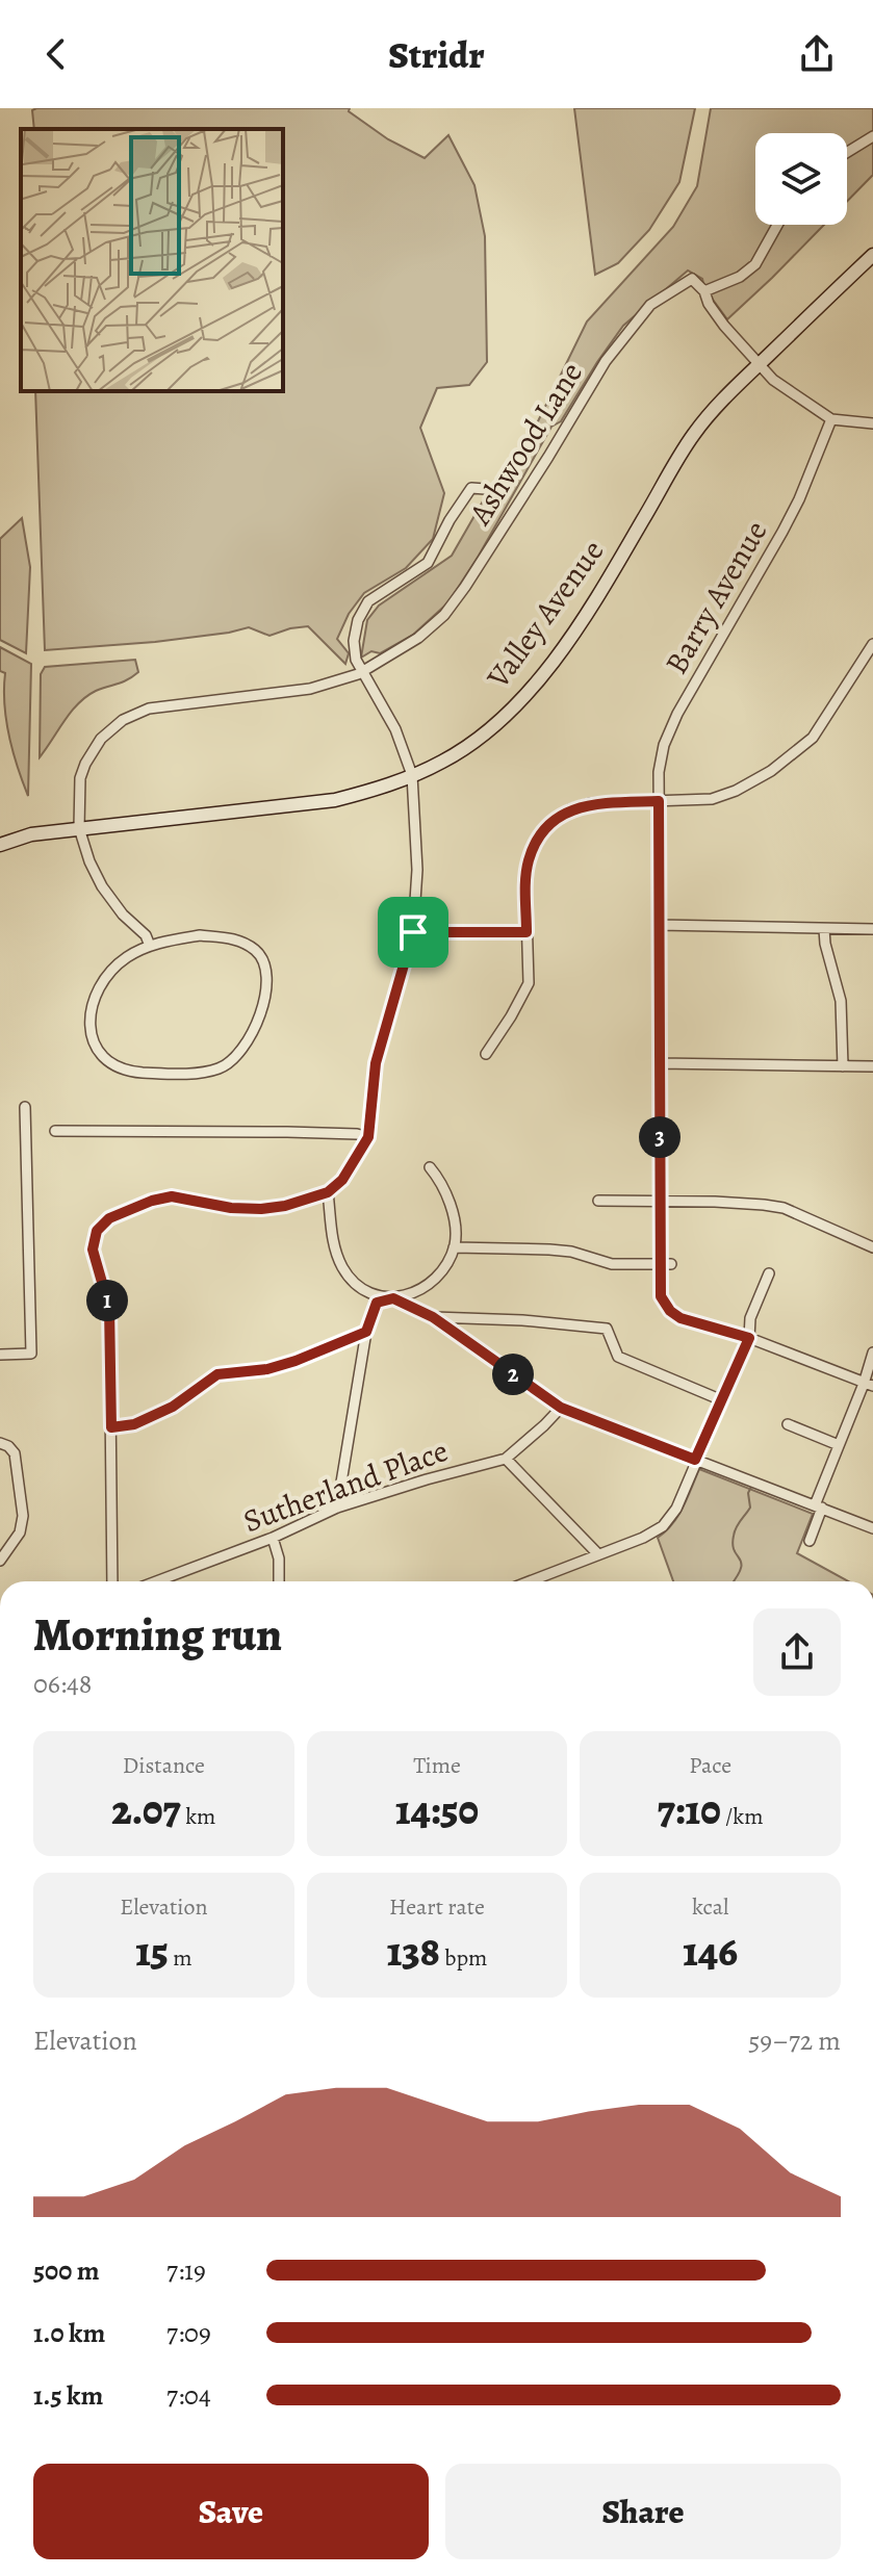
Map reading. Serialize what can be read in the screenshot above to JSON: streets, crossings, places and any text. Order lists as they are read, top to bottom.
{
  "streets": {
    "main road": ["Valley Avenue"],
    "street": ["Ashwood Lane", "Barry Avenue", "Sutherland Place"]
  },
  "page": {
    "header": "Stridr",
    "pins": ["3", "1", "2"],
    "heading": ["Morning run", "06:48"],
    "stats": [
      ["Distance", "2.07 km"],
      ["Time", "14:50"],
      ["Pace", "7:10 /km"],
      ["Elevation", "15 m"],
      ["Heart rate", "138 bpm"],
      ["kcal", "146"]
    ],
    "chart": ["Elevation", "59–72 m"],
    "list": [
      {
        "name": "500 m",
        "note": "7:19"
      },
      {
        "name": "1.0 km",
        "note": "7:09"
      },
      {
        "name": "1.5 km",
        "note": "7:04"
      }
    ],
    "buttons": ["Save", "Share"]
  }
}
